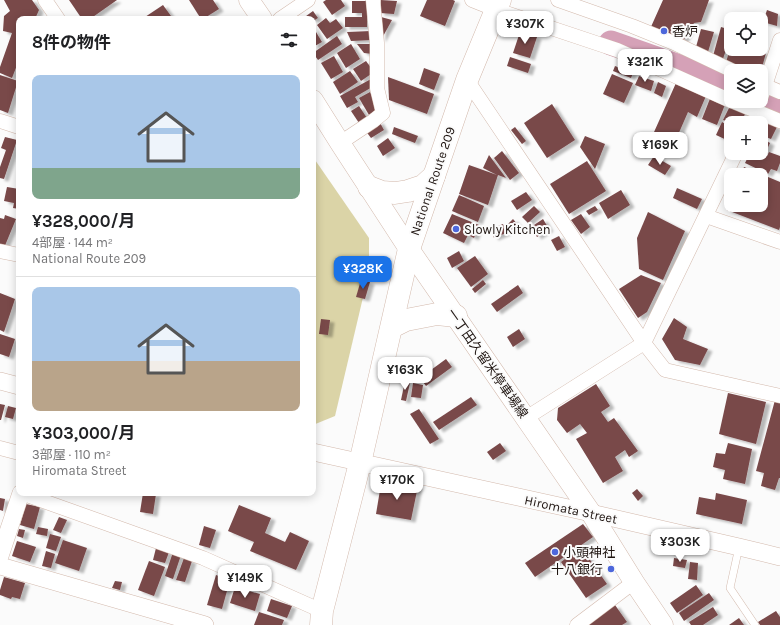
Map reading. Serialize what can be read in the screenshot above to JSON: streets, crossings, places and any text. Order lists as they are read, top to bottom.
{
  "streets": {
    "highway": ["National Route 209"],
    "main road": ["一丁田久留米停車場線"],
    "street": ["Hiromata Street"]
  },
  "crossings": [
    ["National Route 209", "一丁田久留米停車場線"],
    ["National Route 209", "Hiromata Street"],
    ["一丁田久留米停車場線", "Hiromata Street"]
  ],
  "places": [
    "香炉",
    "Slowly Kitchen",
    "小頭神社",
    "十八銀行"
  ],
  "page": {
    "price": [
      "¥307K",
      "¥321K",
      "¥169K",
      "¥328K",
      "¥163K",
      "¥170K",
      "¥303K",
      "¥149K"
    ],
    "map_buttons": ["+", "−"],
    "heading": "8件の物件",
    "list": [
      {
        "name": "¥328,000/月",
        "note": "4部屋 · 144 m² · National Route 209"
      },
      {
        "name": "¥303,000/月",
        "note": "3部屋 · 110 m² · Hiromata Street"
      }
    ]
  }
}
